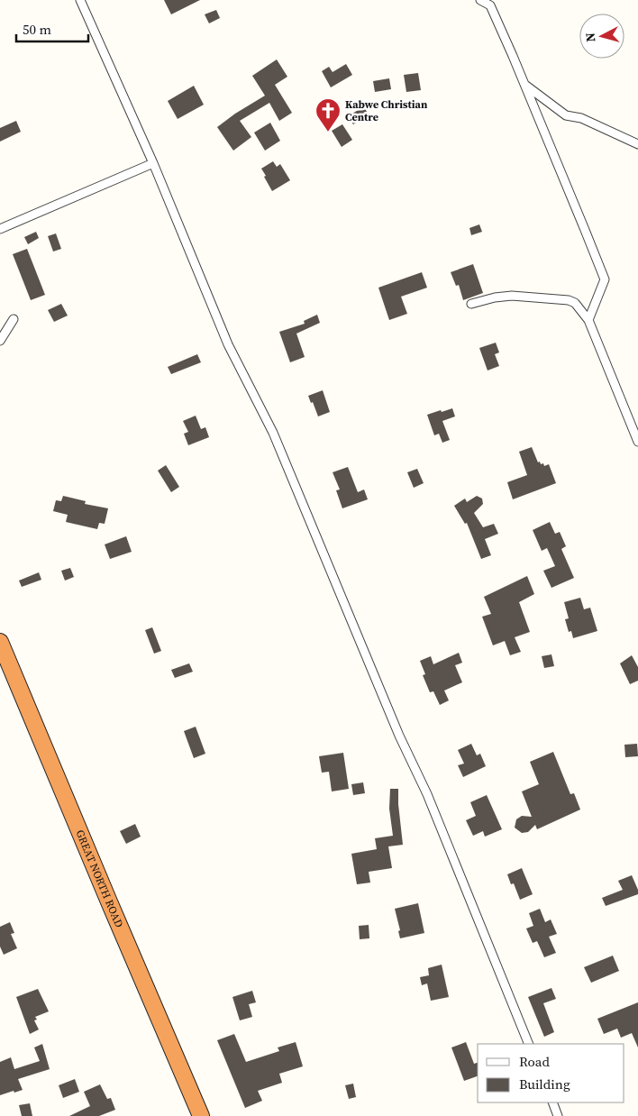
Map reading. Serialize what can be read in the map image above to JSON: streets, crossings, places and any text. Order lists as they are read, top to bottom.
{
  "streets": {
    "highway": ["GREAT NORTH ROAD"]
  },
  "places": {
    "church": ["Kabwe Christian Centre"]
  },
  "legend": ["Road", "Building"],
  "scale_bar": "50 m",
  "north": "left"
}
